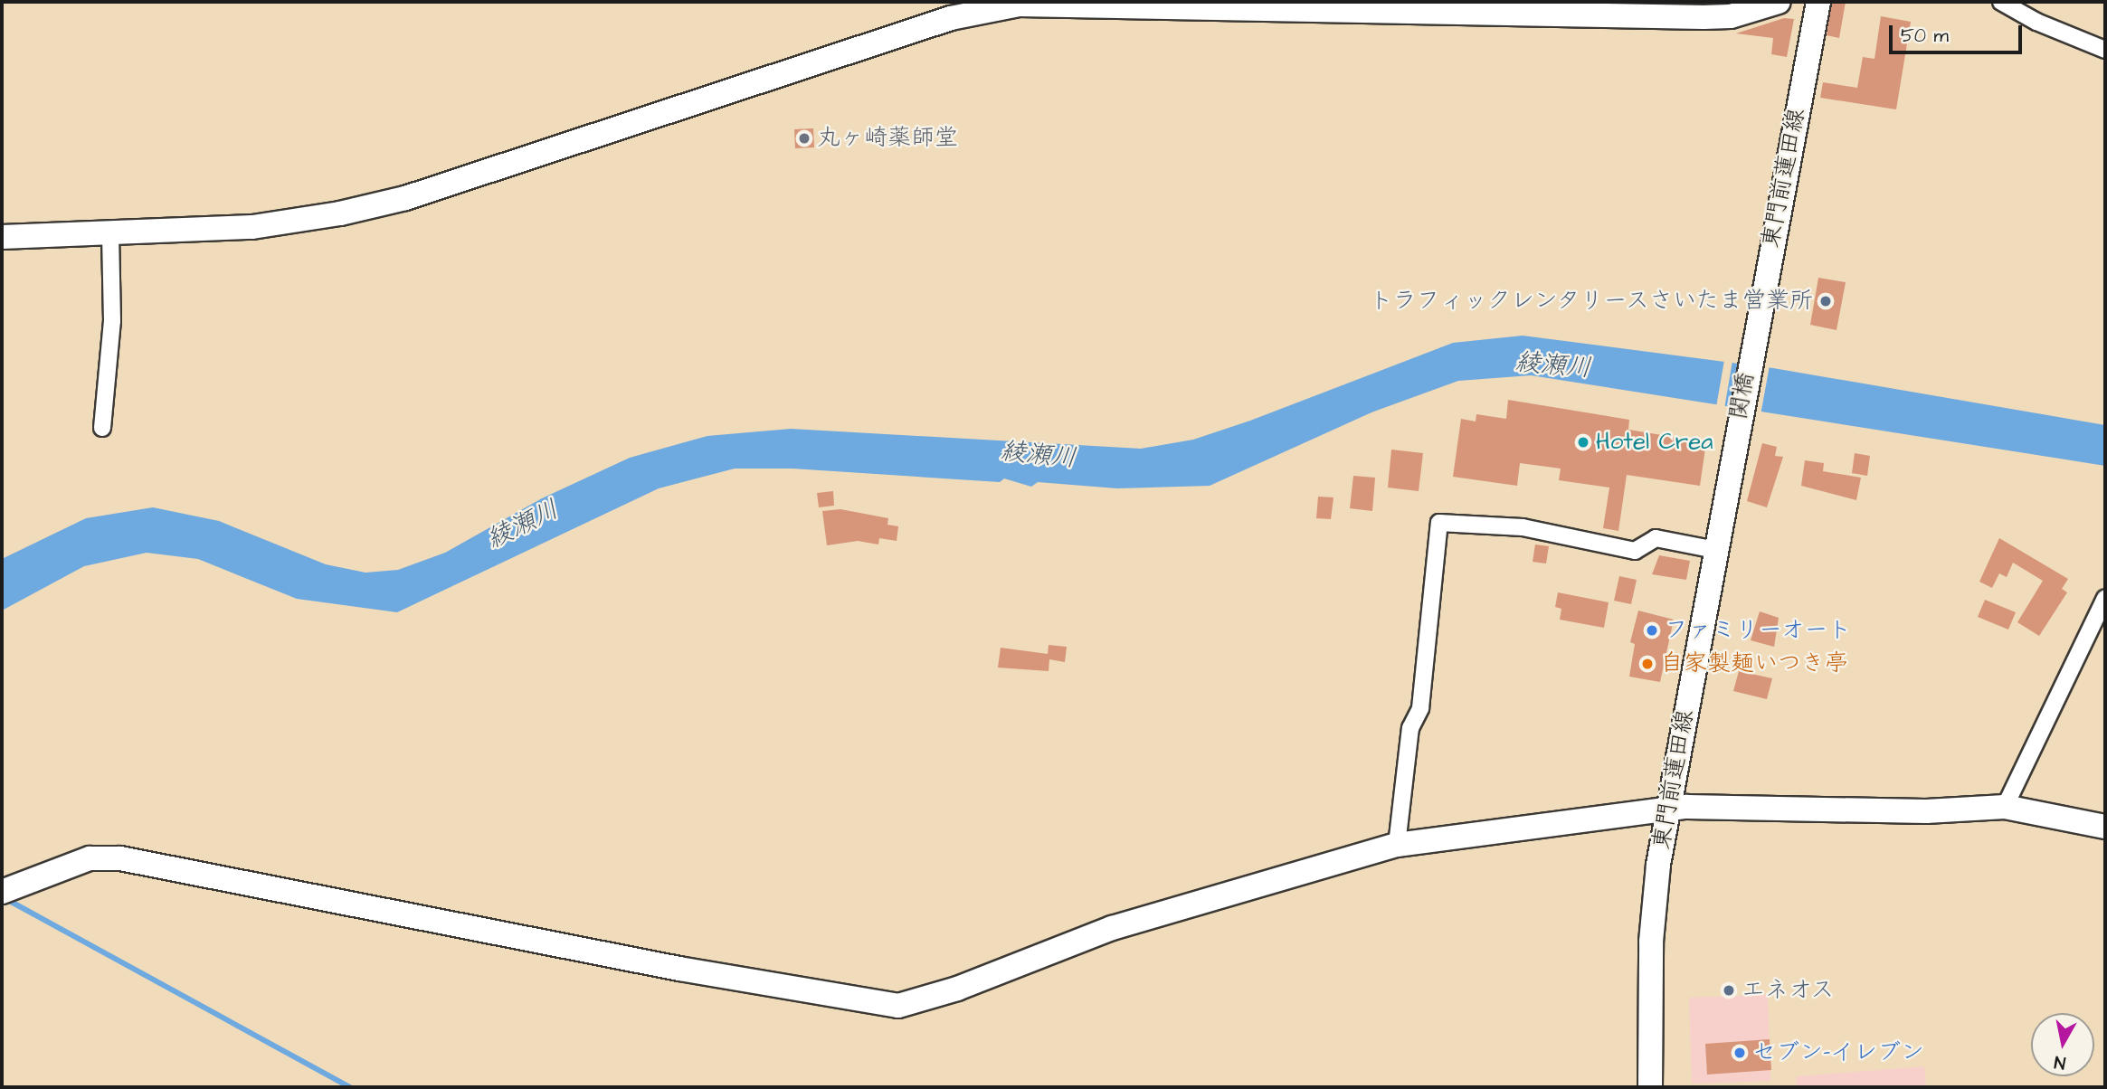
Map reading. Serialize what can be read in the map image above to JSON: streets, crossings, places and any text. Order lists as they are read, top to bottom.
{
  "streets": {
    "street": ["東門前蓮田線", "関橋"]
  },
  "crossings": [
    ["東門前蓮田線", "関橋"]
  ],
  "water": ["綾瀬川"],
  "places": [
    "丸ヶ崎薬師堂",
    "トラフィックレンタリースさいたま営業所",
    "Hotel Crea",
    "ファミリーオート",
    "自家製麺いつき亭",
    "エネオス",
    "セブン-イレブン"
  ],
  "scale_bar": "50 m",
  "north": "bottom"
}
